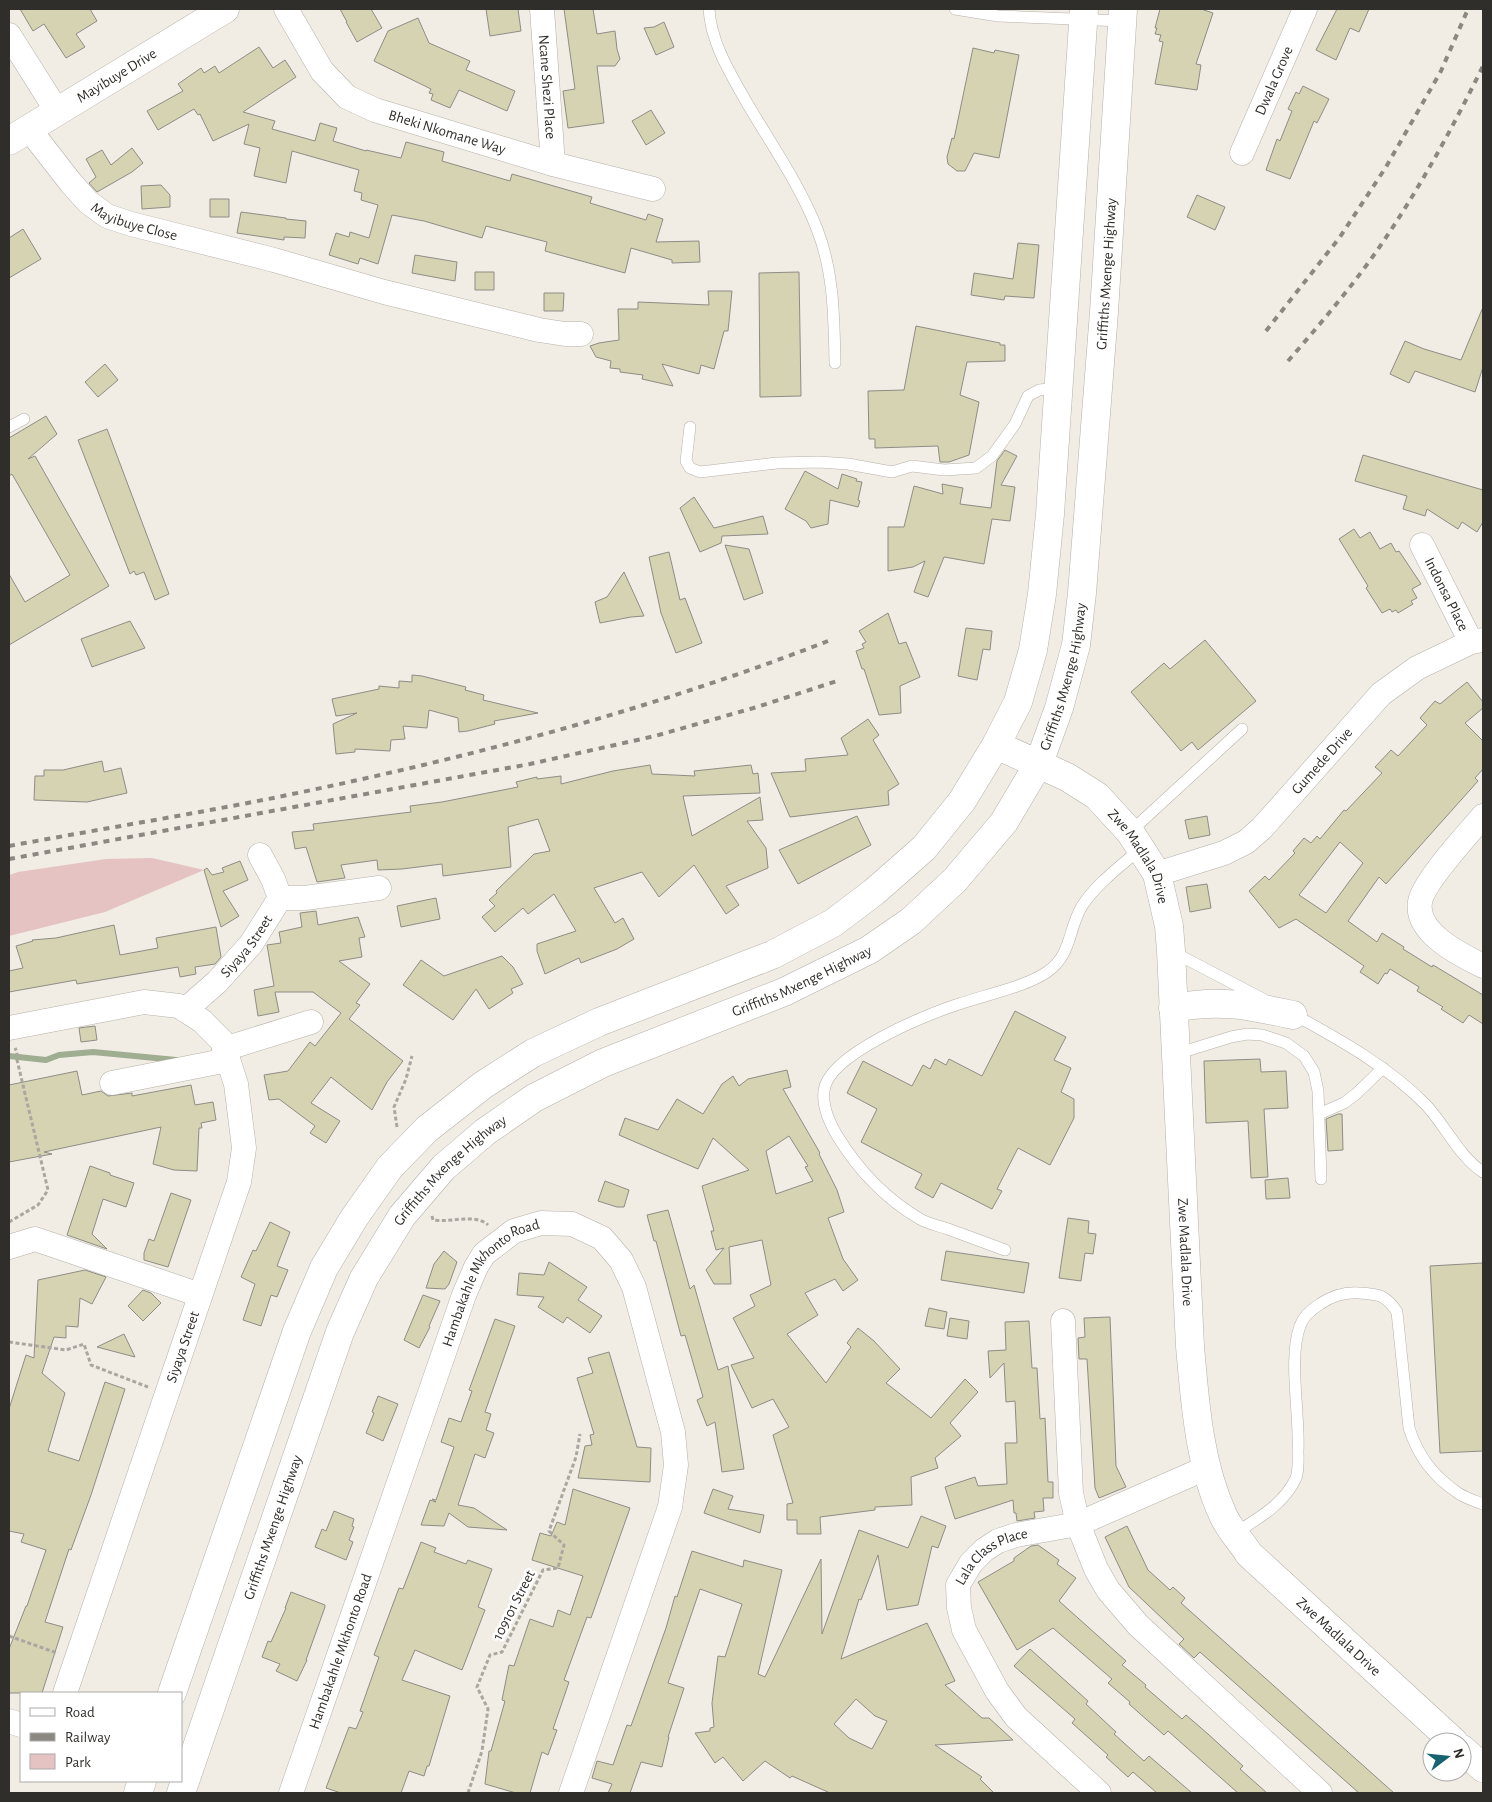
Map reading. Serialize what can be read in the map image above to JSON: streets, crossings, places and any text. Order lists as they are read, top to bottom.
{
  "streets": {
    "street": [
      "Mayibuye Drive",
      "Dwala Grove",
      "Ncane Shezi Place",
      "Bheki Nkomane Way",
      "Mayibuye Close",
      "Griffiths Mxenge Highway",
      "Indonsa Place",
      "Gumede Drive",
      "Zwe Madlala Drive",
      "Siyaya Street",
      "Hambakahle Mkhonto Road",
      "Lala Class Place"
    ],
    "path": ["109101 Street"]
  },
  "crossings": [
    ["Mayibuye Drive", "Mayibuye Close"],
    ["Ncane Shezi Place", "Bheki Nkomane Way"],
    ["Griffiths Mxenge Highway", "Zwe Madlala Drive"],
    ["Indonsa Place", "Gumede Drive"],
    ["Gumede Drive", "Zwe Madlala Drive"],
    ["Zwe Madlala Drive", "Lala Class Place"]
  ],
  "legend": ["Road", "Railway", "Park"],
  "north": "right"
}
